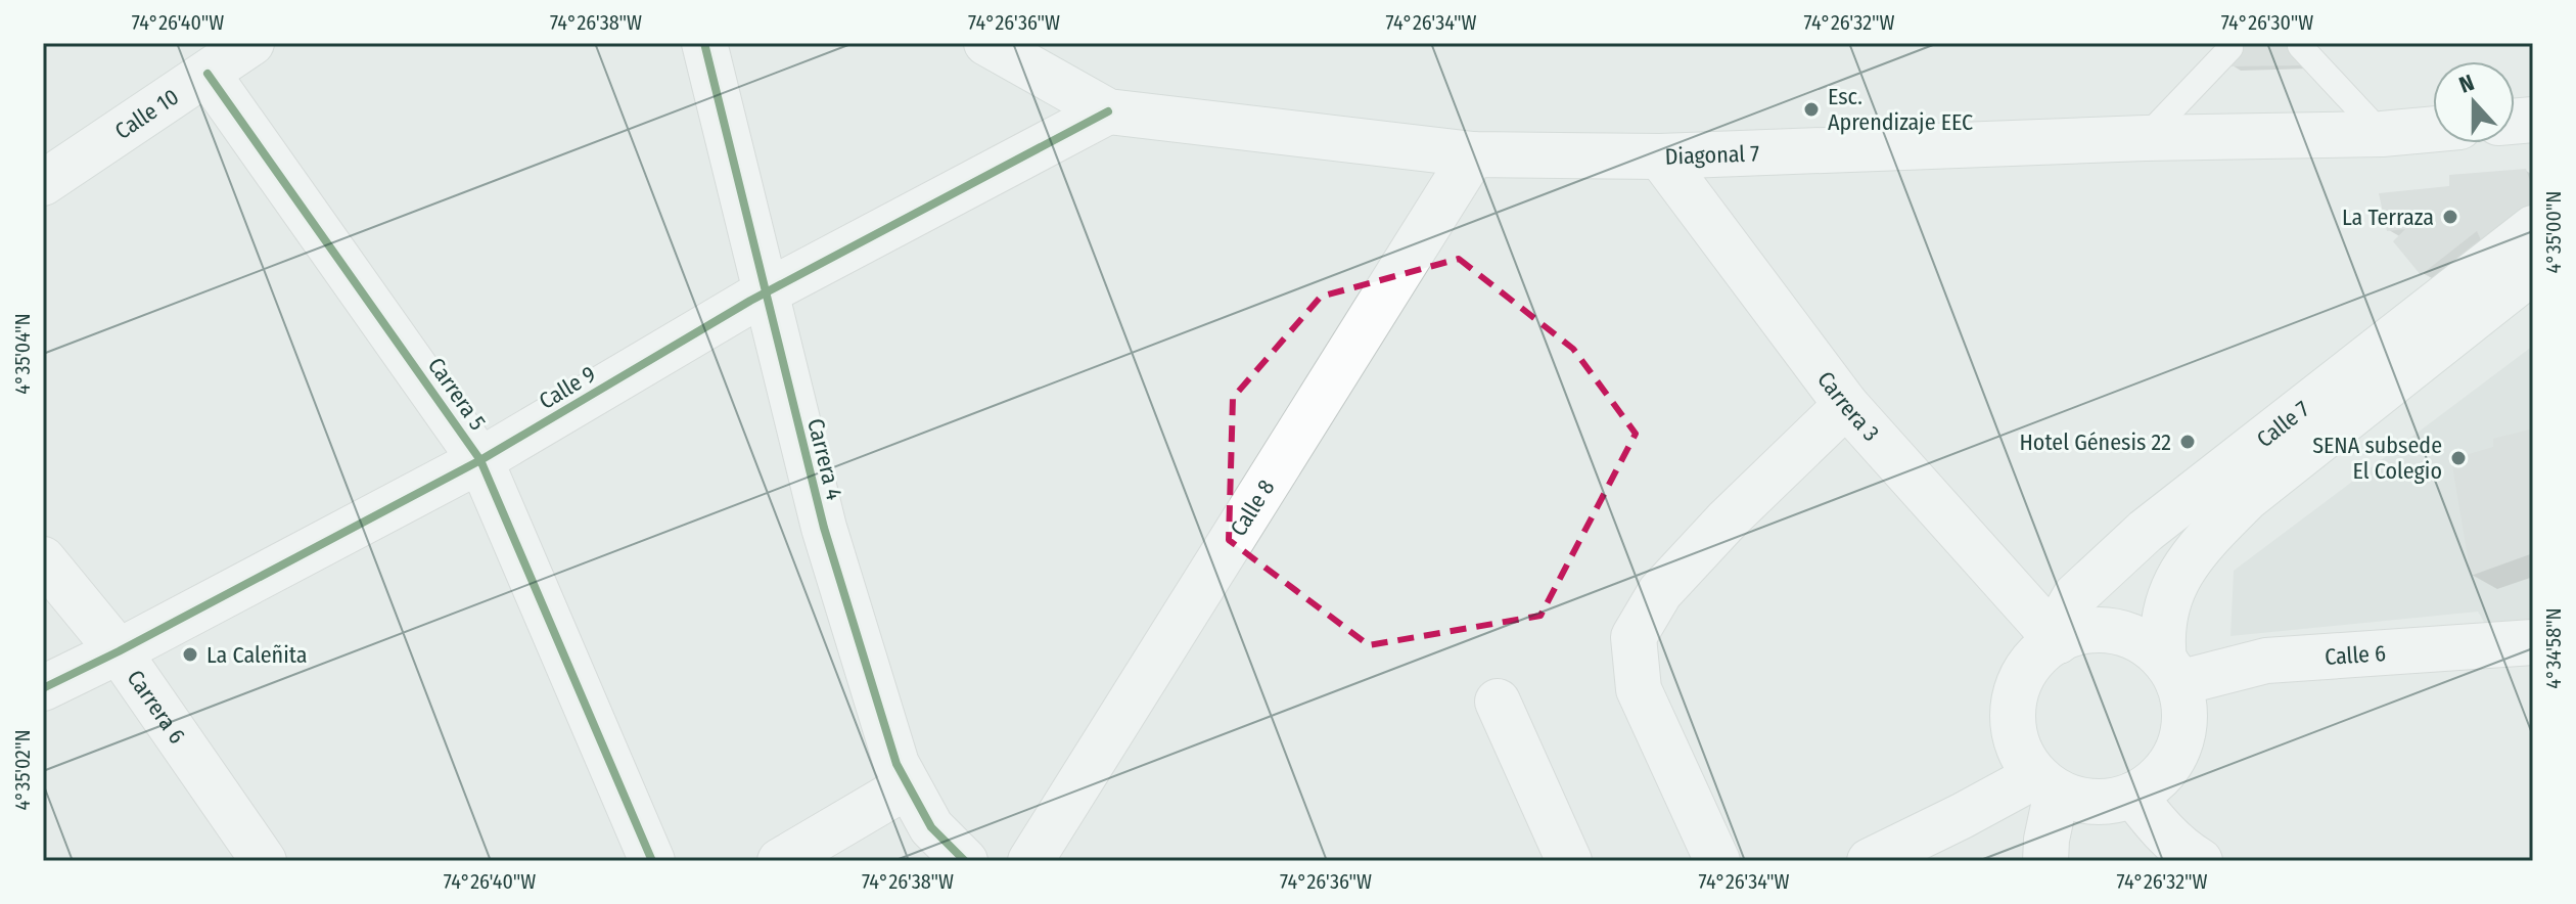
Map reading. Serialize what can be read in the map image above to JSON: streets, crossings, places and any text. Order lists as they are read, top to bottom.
{
  "streets": {
    "street": [
      "Calle 10",
      "Diagonal 7",
      "Calle 9",
      "Carrera 5",
      "Carrera 3",
      "Calle 7",
      "Carrera 4",
      "Calle 8",
      "Calle 6",
      "Carrera 6"
    ]
  },
  "crossings": [
    ["Calle 10", "Carrera 5"],
    ["Diagonal 7", "Calle 9"],
    ["Diagonal 7", "Carrera 3"],
    ["Diagonal 7", "Calle 8"],
    ["Calle 9", "Carrera 5"],
    ["Calle 9", "Carrera 4"],
    ["Calle 9", "Carrera 6"],
    ["Carrera 3", "Calle 7"],
    ["Carrera 3", "Calle 6"],
    ["Calle 7", "Calle 6"]
  ],
  "places": [
    "Esc. Aprendizaje EEC",
    "La Terraza",
    "Hotel Génesis 22",
    "SENA subsede El Colegio",
    "La Caleñita"
  ],
  "north": "top",
  "coordinates": [
    "74°26'40\"W",
    "74°26'38\"W",
    "74°26'36\"W",
    "74°26'34\"W",
    "74°26'32\"W",
    "74°26'30\"W",
    "4°35'00\"N",
    "4°35'04\"N",
    "4°34'58\"N",
    "4°35'02\"N"
  ]
}
